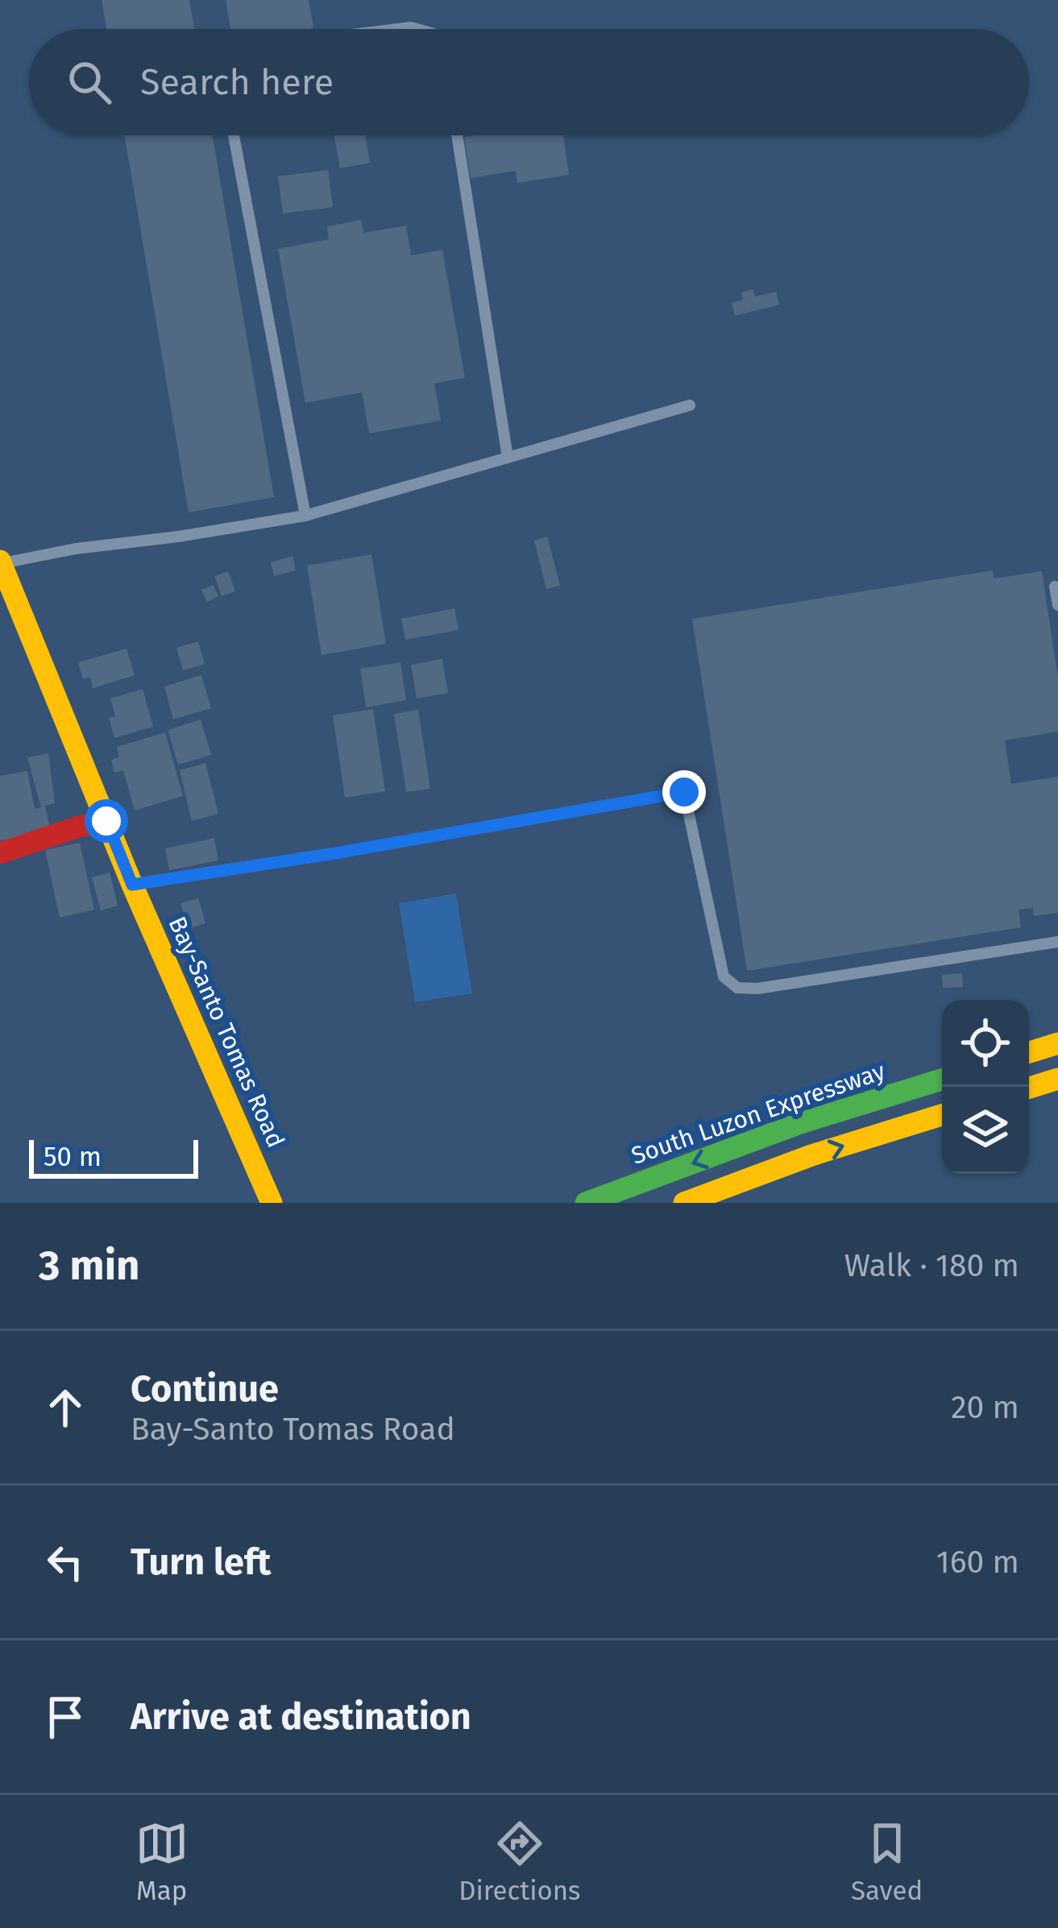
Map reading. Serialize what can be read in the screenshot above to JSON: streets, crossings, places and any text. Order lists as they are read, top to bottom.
{
  "streets": {
    "main road": ["Bay-Santo Tomas Road", "South Luzon Expressway"]
  },
  "scale_bar": "50 m",
  "page": {
    "search": "Search here",
    "scale": "50 m",
    "heading": ["3 min", "Walk · 180 m"],
    "list": [
      ["Continue", "Bay-Santo Tomas Road", "20 m"],
      ["Turn left", "160 m"],
      "Arrive at destination"
    ],
    "nav": ["Map", "Directions", "Saved"]
  }
}
